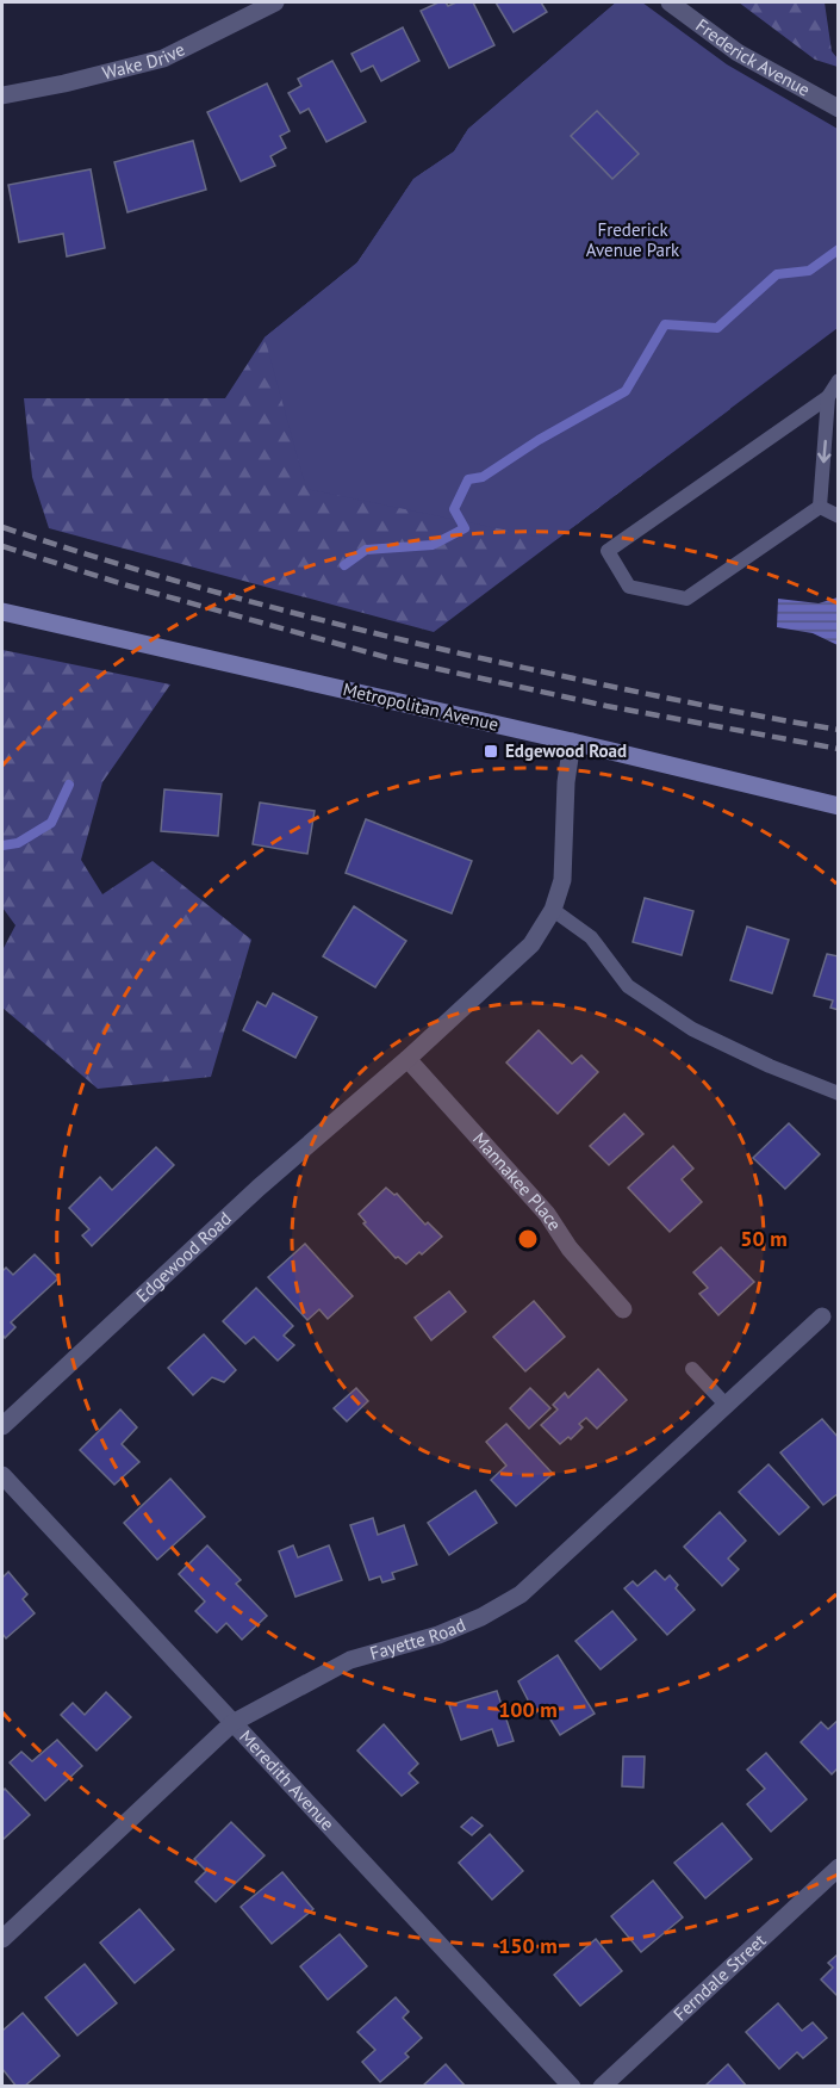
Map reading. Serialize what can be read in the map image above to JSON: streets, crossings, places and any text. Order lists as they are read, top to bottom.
{
  "streets": {
    "main road": ["Metropolitan Avenue"],
    "street": [
      "Frederick Avenue",
      "Wake Drive",
      "Mannakee Place",
      "Edgewood Road",
      "Fayette Road",
      "Meredith Avenue",
      "Ferndale Street"
    ]
  },
  "crossings": [
    ["Metropolitan Avenue", "Edgewood Road"],
    ["Mannakee Place", "Edgewood Road"],
    ["Fayette Road", "Meredith Avenue"]
  ],
  "parks": ["Frederick Avenue Park"],
  "places": {
    "transit": ["Edgewood Road"]
  },
  "rings": ["50 m", "100 m", "150 m"]
}
